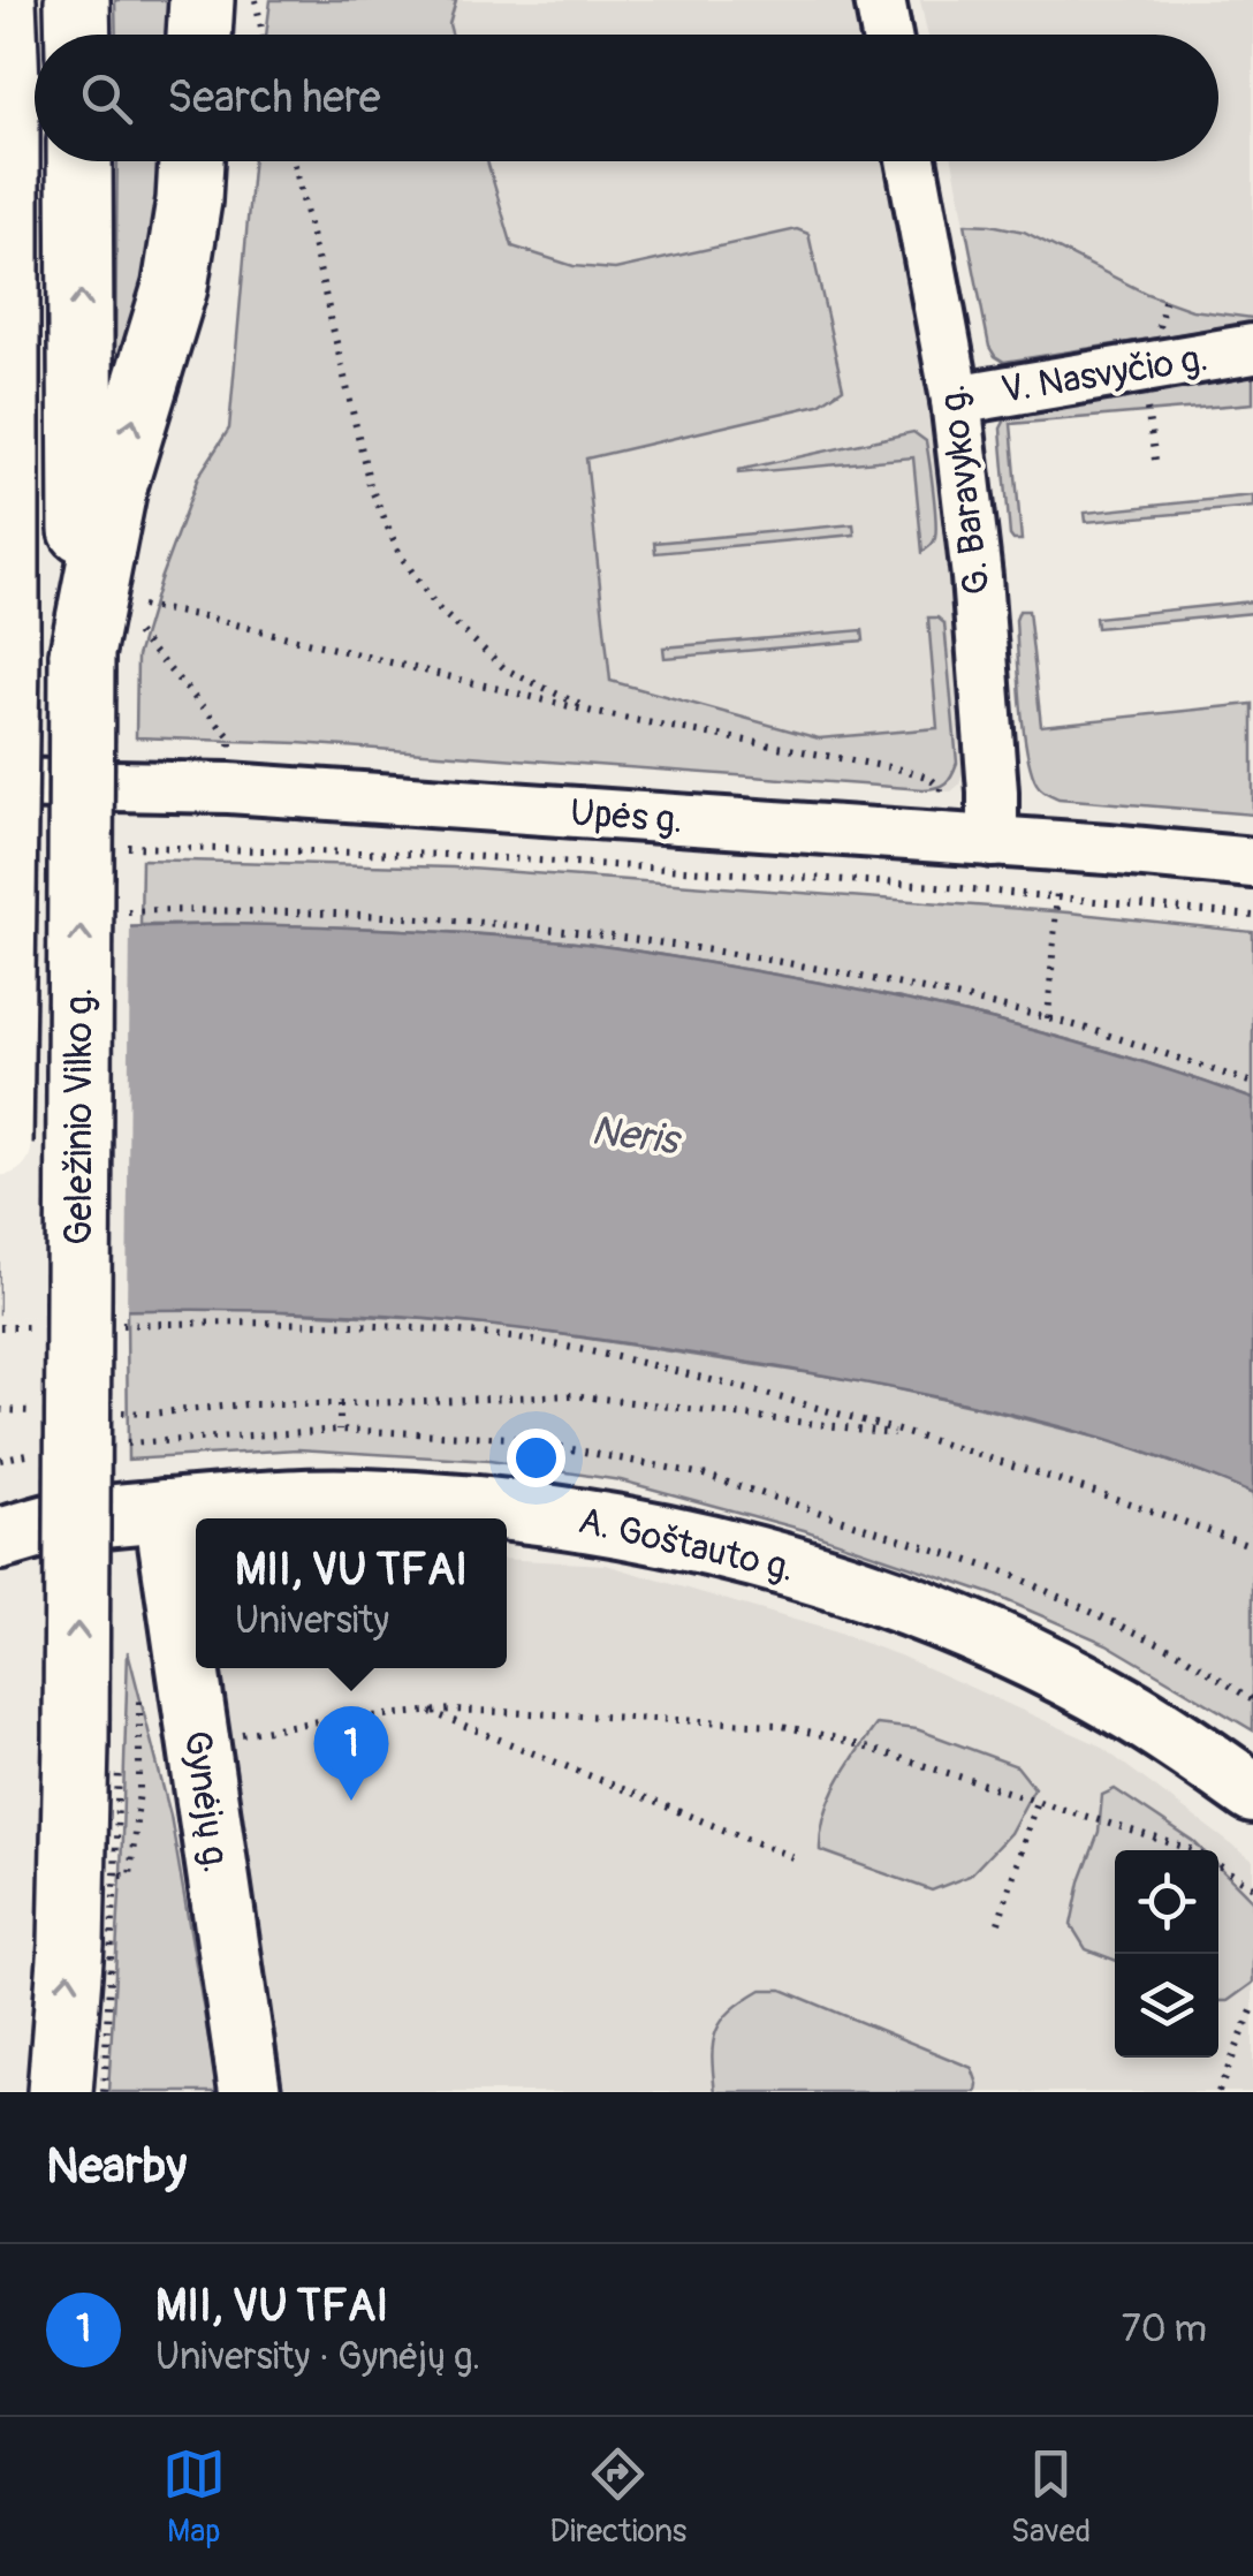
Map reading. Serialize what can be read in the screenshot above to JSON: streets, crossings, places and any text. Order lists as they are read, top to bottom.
{
  "streets": {
    "highway": ["Geležinio Vilko g."],
    "main road": ["A. Goštauto g.", "Gynėjų g."],
    "street": ["V. Nasvyčio g.", "G. Baravyko g.", "Upės g."]
  },
  "crossings": [
    ["V. Nasvyčio g.", "G. Baravyko g."],
    ["G. Baravyko g.", "Upės g."],
    ["A. Goštauto g.", "Gynėjų g."]
  ],
  "water": ["Neris"],
  "page": {
    "search": "Search here",
    "popup": ["MII, VU TFAI", "University"],
    "pins": "1",
    "heading": "Nearby",
    "list": [
      {
        "mark": "1",
        "name": "MII, VU TFAI",
        "note": "University · Gynėjų g.",
        "value": "70 m"
      }
    ],
    "nav": ["Map", "Directions", "Saved"]
  }
}
